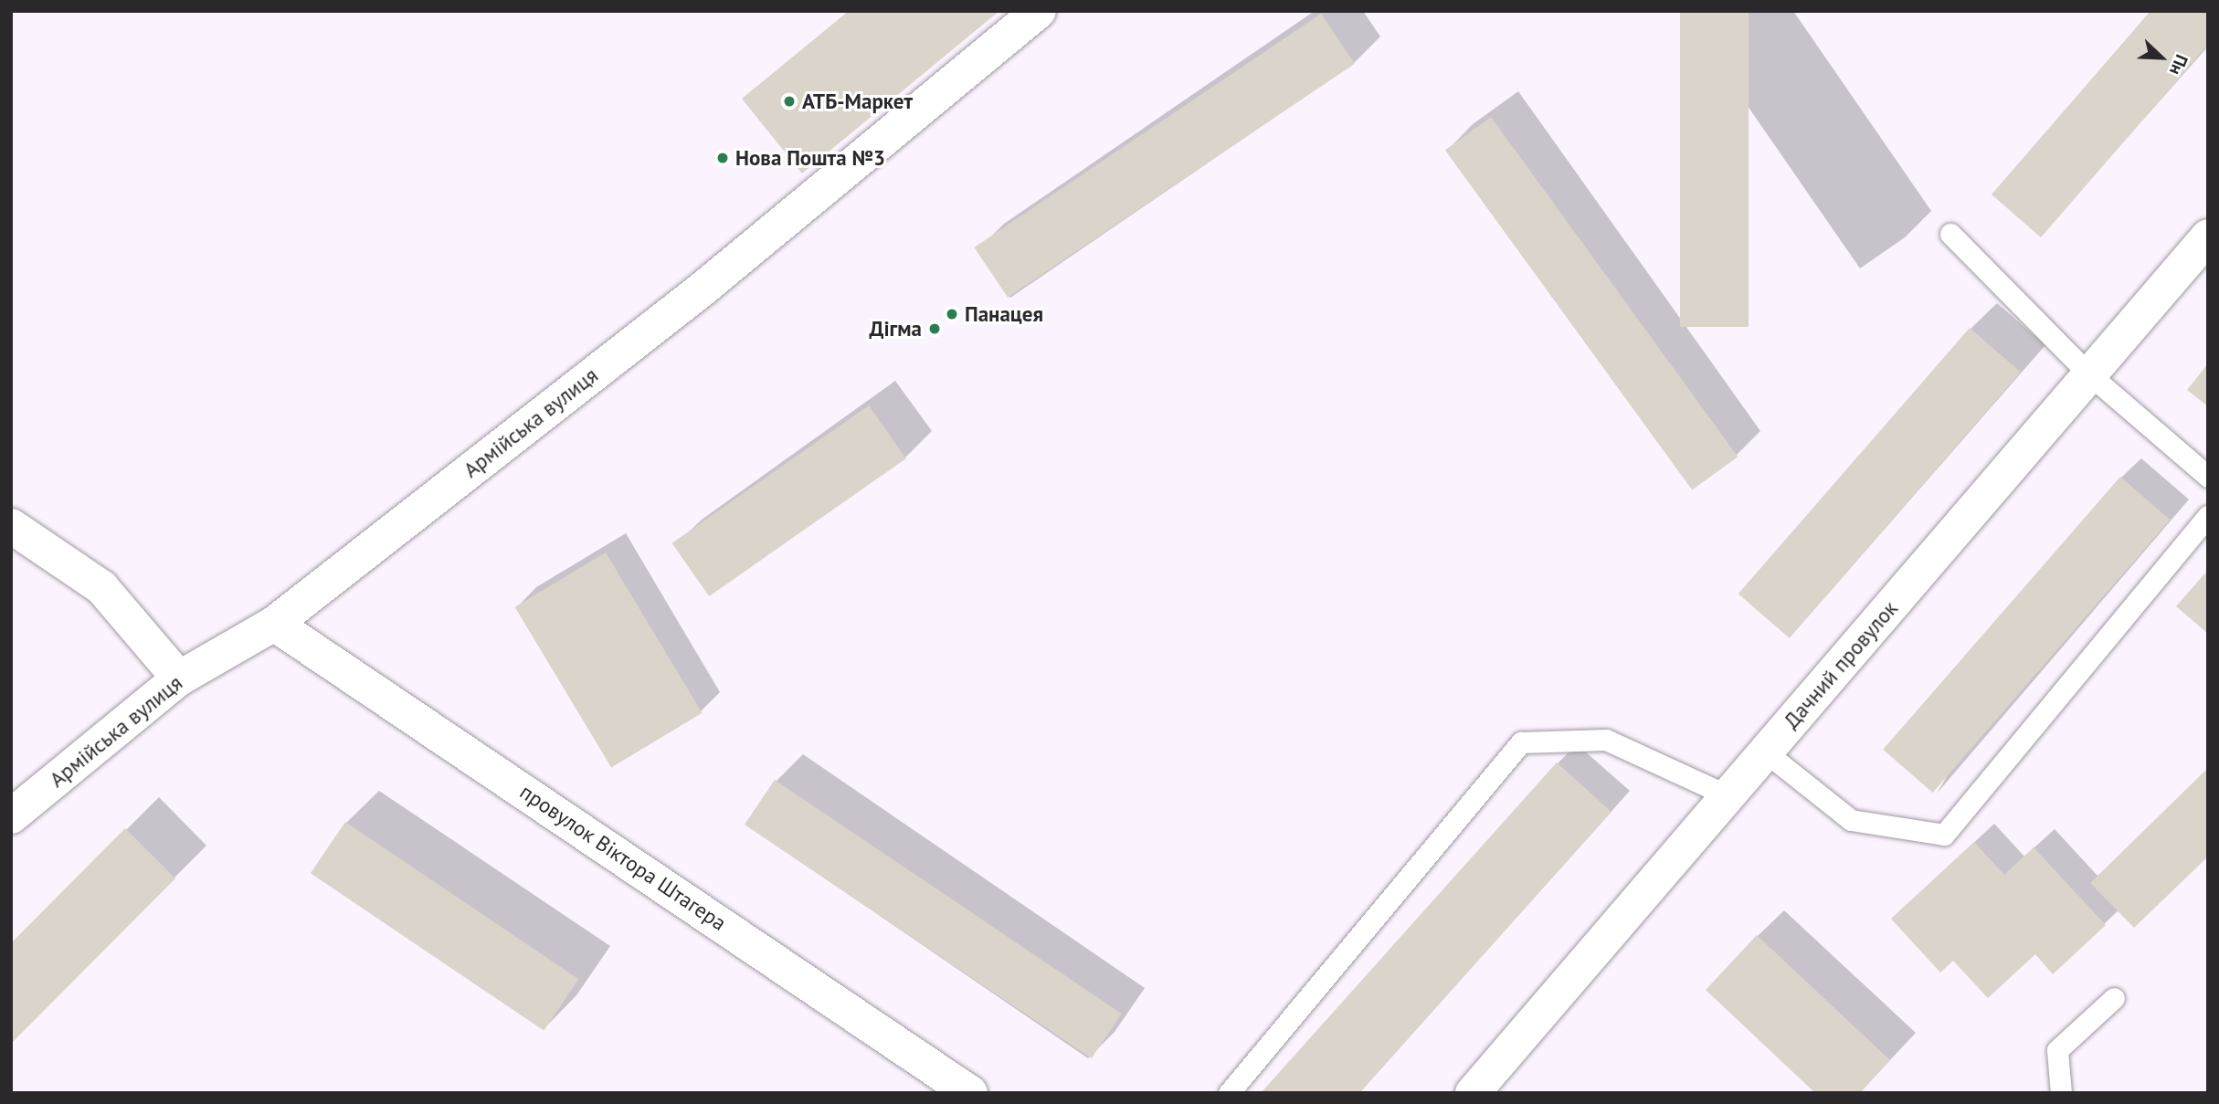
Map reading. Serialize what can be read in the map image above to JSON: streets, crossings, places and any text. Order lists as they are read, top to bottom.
{
  "streets": {
    "street": ["Армійська вулиця", "Дачний провулок", "провулок Віктора Штагера"]
  },
  "crossings": [
    ["Армійська вулиця", "провулок Віктора Штагера"]
  ],
  "places": [
    "АТБ-Маркет",
    "Нова Пошта №3",
    "Панацея",
    "Дігма"
  ],
  "north": "bottom right"
}
